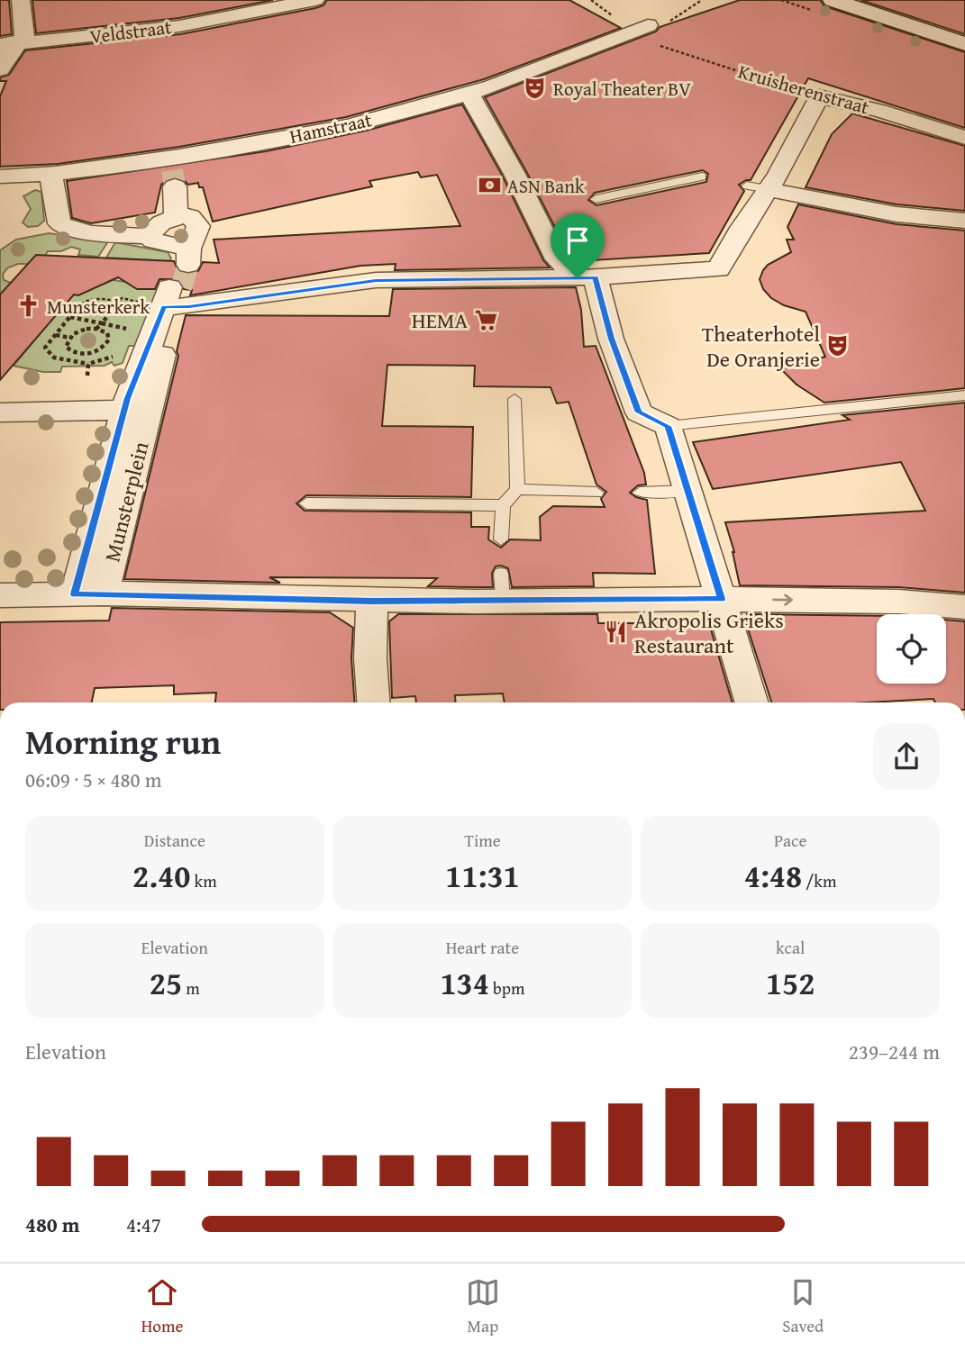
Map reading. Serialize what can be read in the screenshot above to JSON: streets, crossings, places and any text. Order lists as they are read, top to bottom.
{
  "streets": {
    "street": [
      "Veldstraat",
      "Kruisherenstraat",
      "Hamstraat",
      "Munsterplein"
    ]
  },
  "crossings": [
    ["Kruisherenstraat", "Hamstraat"]
  ],
  "places": {
    "theatre": ["Royal Theater BV", "Theaterhotel De Oranjerie"],
    "bank": ["ASN Bank"],
    "church": ["Munsterkerk"],
    "supermarket": ["HEMA"],
    "restaurant": ["Akropolis Grieks Restaurant"]
  },
  "page": {
    "heading": ["Morning run", "06:09 · 5 × 480 m"],
    "stats": [
      ["Distance", "2.40 km"],
      ["Time", "11:31"],
      ["Pace", "4:48 /km"],
      ["Elevation", "25 m"],
      ["Heart rate", "134 bpm"],
      ["kcal", "152"]
    ],
    "chart": ["Elevation", "239–244 m"],
    "list": [
      {
        "name": "480 m",
        "note": "4:47"
      }
    ],
    "tabs": ["Home", "Map", "Saved"]
  }
}
